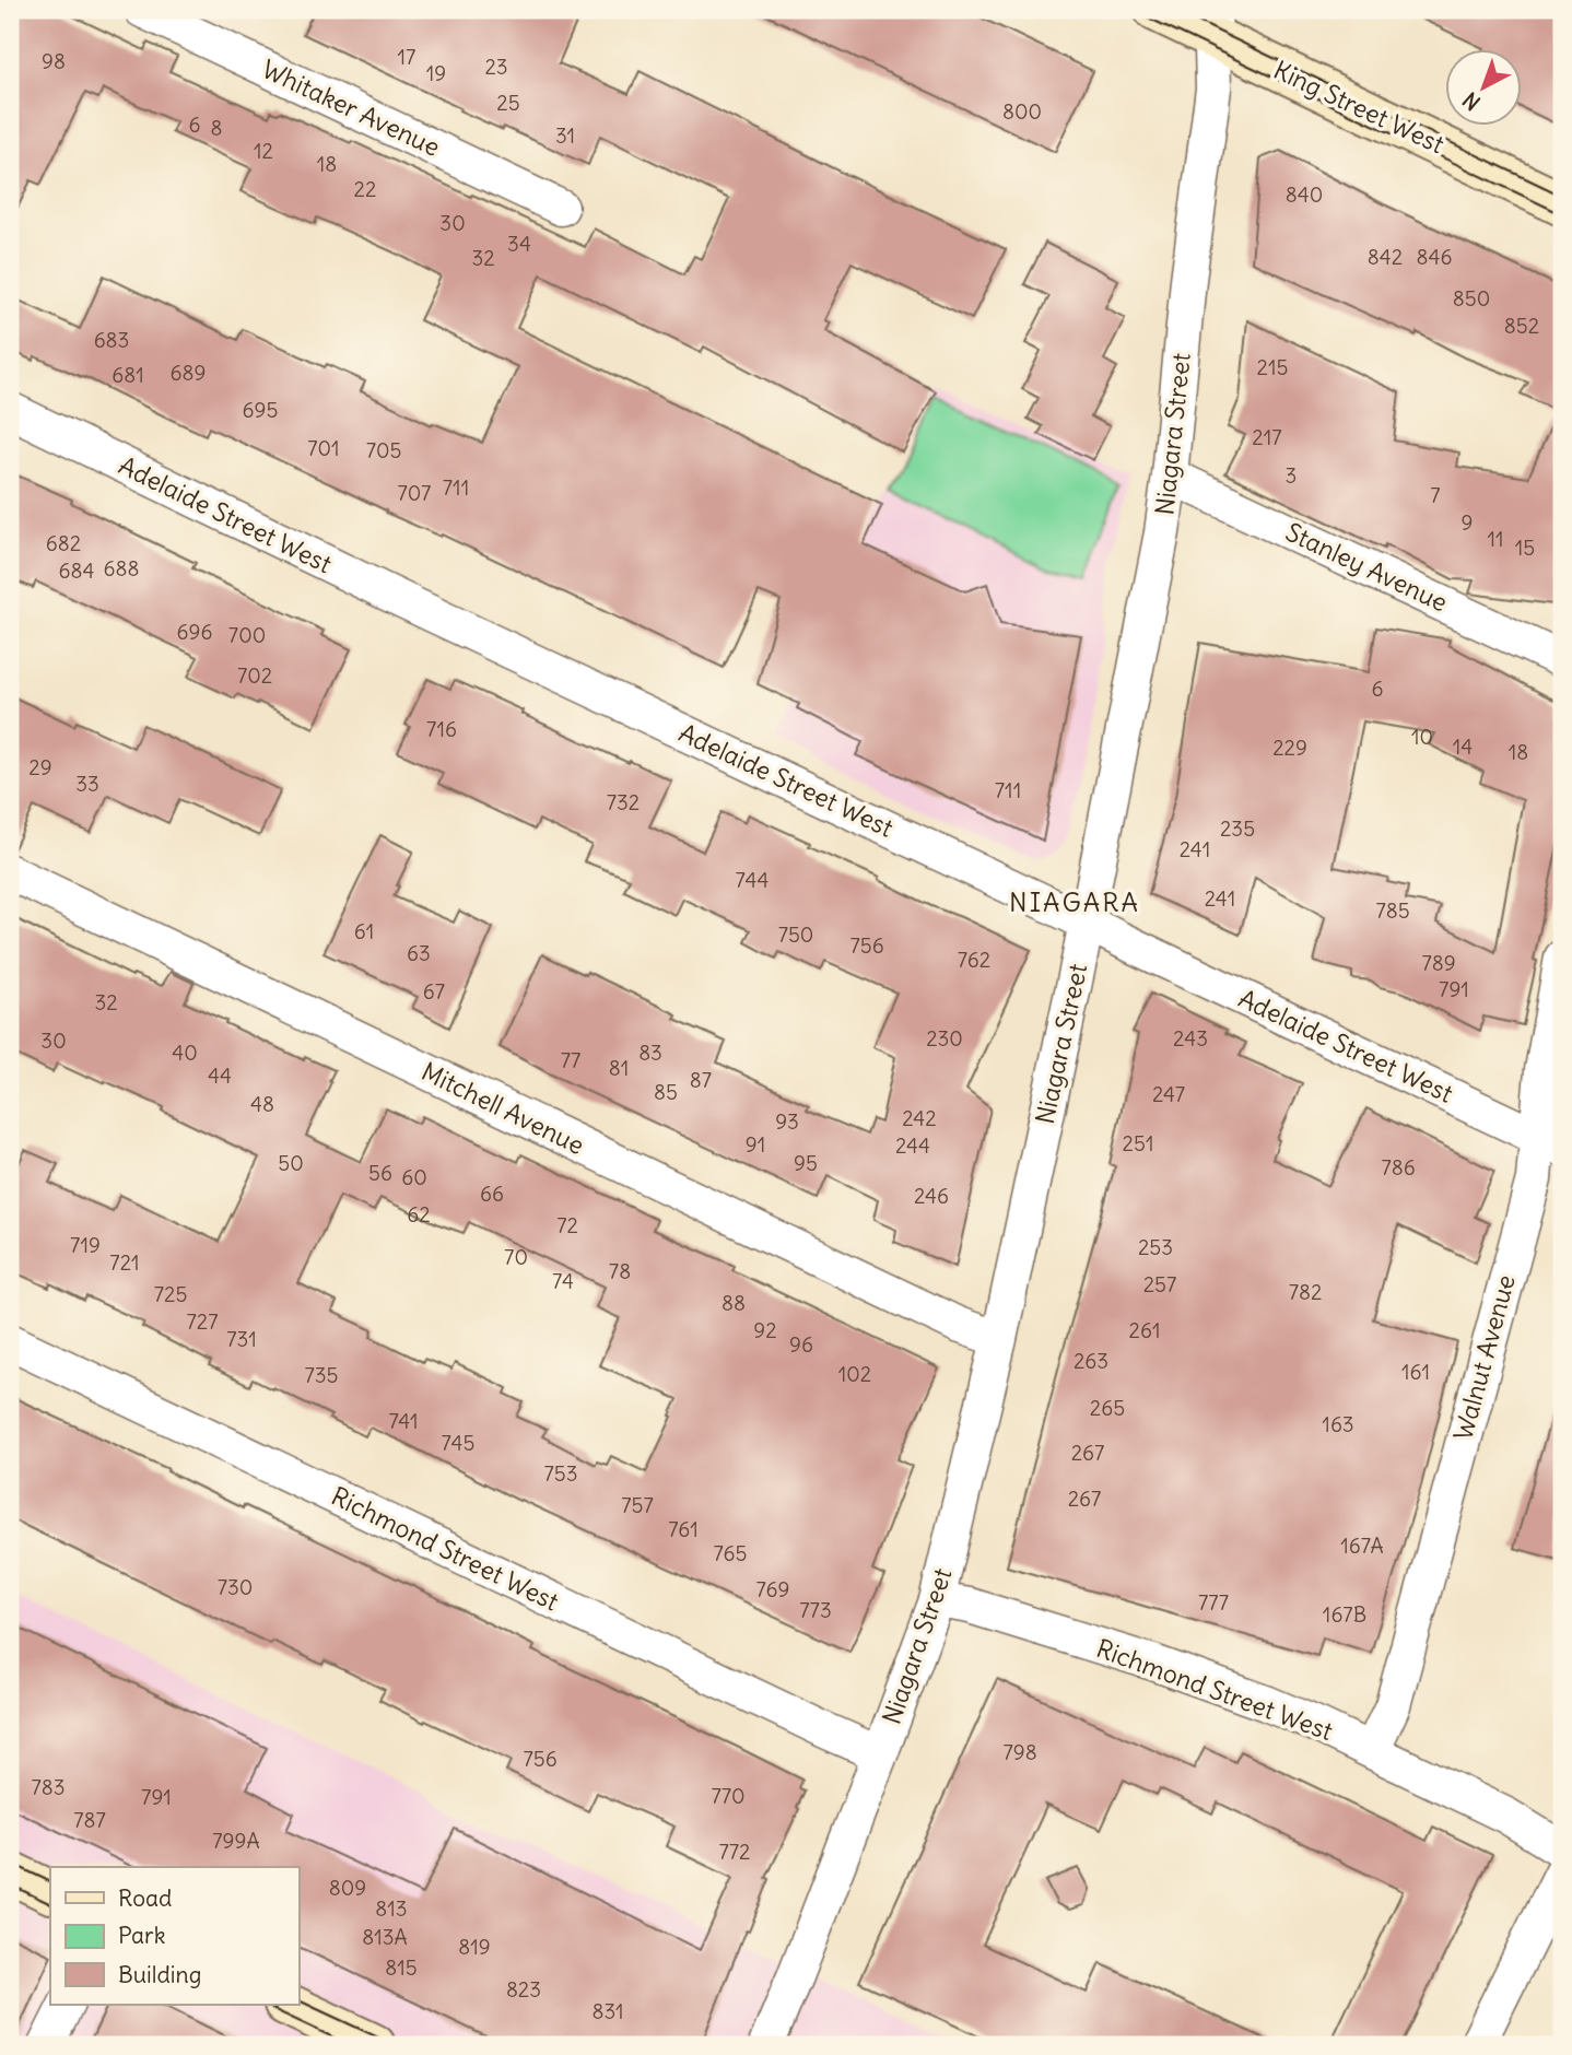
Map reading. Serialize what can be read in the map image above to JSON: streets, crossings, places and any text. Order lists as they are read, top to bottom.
{
  "streets": {
    "main road": ["King Street West"],
    "street": [
      "Whitaker Avenue",
      "Niagara Street",
      "Adelaide Street West",
      "Stanley Avenue",
      "Mitchell Avenue",
      "Walnut Avenue",
      "Richmond Street West"
    ]
  },
  "crossings": [
    ["King Street West", "Niagara Street"],
    ["Niagara Street", "Adelaide Street West"],
    ["Niagara Street", "Stanley Avenue"],
    ["Niagara Street", "Mitchell Avenue"],
    ["Niagara Street", "Richmond Street West"],
    ["Adelaide Street West", "Walnut Avenue"],
    ["Walnut Avenue", "Richmond Street West"]
  ],
  "districts": ["NIAGARA"],
  "house_numbers": [
    "17",
    "98",
    "23",
    "19",
    "25",
    "800",
    "6",
    "8",
    "31",
    "12",
    "18",
    "22",
    "840",
    "30",
    "34",
    "842",
    "846",
    "32",
    "850",
    "852",
    "683",
    "215",
    "689",
    "681",
    "695",
    "217",
    "701",
    "705",
    "3",
    "711",
    "707",
    "7",
    "9",
    "11",
    "682",
    "15",
    "688",
    "684",
    "696",
    "700",
    "702",
    "6",
    "716",
    "10",
    "14",
    "229",
    "18",
    "29",
    "33",
    "711",
    "732",
    "235",
    "241",
    "744",
    "241",
    "785",
    "61",
    "750",
    "756",
    "63",
    "762",
    "789",
    "791",
    "67",
    "32",
    "230",
    "243",
    "30",
    "40",
    "83",
    "77",
    "81",
    "44",
    "87",
    "85",
    "247",
    "48",
    "242",
    "93",
    "251",
    "91",
    "244",
    "50",
    "95",
    "786",
    "56",
    "60",
    "66",
    "246",
    "62",
    "72",
    "719",
    "253",
    "70",
    "721",
    "78",
    "74",
    "257",
    "782",
    "725",
    "88",
    "727",
    "92",
    "261",
    "731",
    "96",
    "263",
    "161",
    "102",
    "735",
    "265",
    "741",
    "163",
    "745",
    "267",
    "753",
    "267",
    "757",
    "761",
    "167A",
    "765",
    "730",
    "769",
    "777",
    "773",
    "167B",
    "798",
    "756",
    "783",
    "770",
    "791",
    "787",
    "799A",
    "772",
    "809",
    "813",
    "813A",
    "819",
    "815",
    "823",
    "831"
  ],
  "legend": ["Road", "Park", "Building"],
  "north": "bottom left"
}
